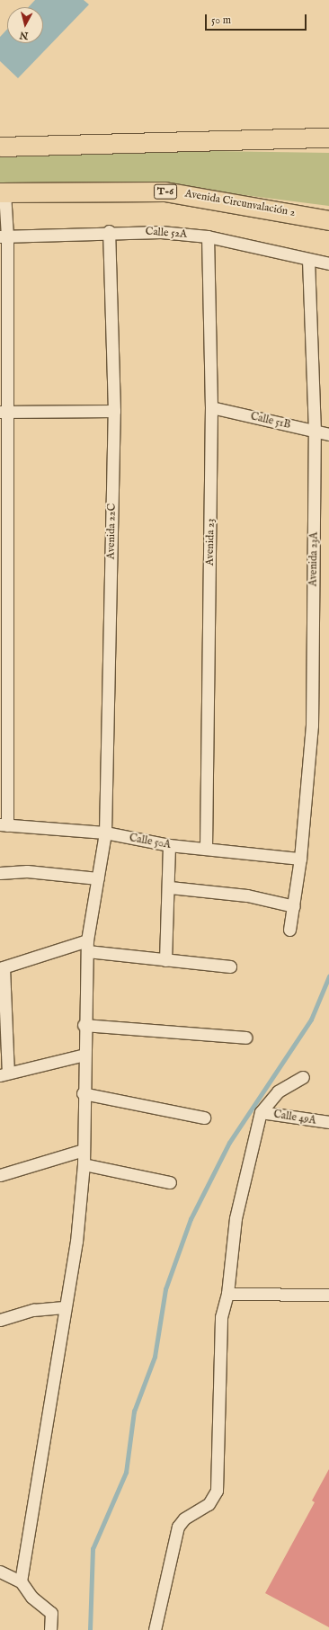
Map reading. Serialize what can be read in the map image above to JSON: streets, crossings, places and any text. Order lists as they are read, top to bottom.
{
  "streets": {
    "highway": ["T-6", "Avenida Circunvalación 2"],
    "street": [
      "Calle 52A",
      "Calle 51B",
      "Avenida 22C",
      "Avenida 23",
      "Avenida 23A",
      "Calle 50A",
      "Calle 49A"
    ]
  },
  "crossings": [
    ["T-6", "Avenida Circunvalación 2"],
    ["Calle 52A", "Avenida 22C"],
    ["Calle 52A", "Avenida 23"],
    ["Calle 52A", "Avenida 23A"],
    ["Calle 51B", "Avenida 23"],
    ["Calle 51B", "Avenida 23A"],
    ["Avenida 22C", "Calle 50A"],
    ["Avenida 23", "Calle 50A"],
    ["Avenida 23A", "Calle 50A"]
  ],
  "scale_bar": "50 m",
  "north": "bottom"
}
